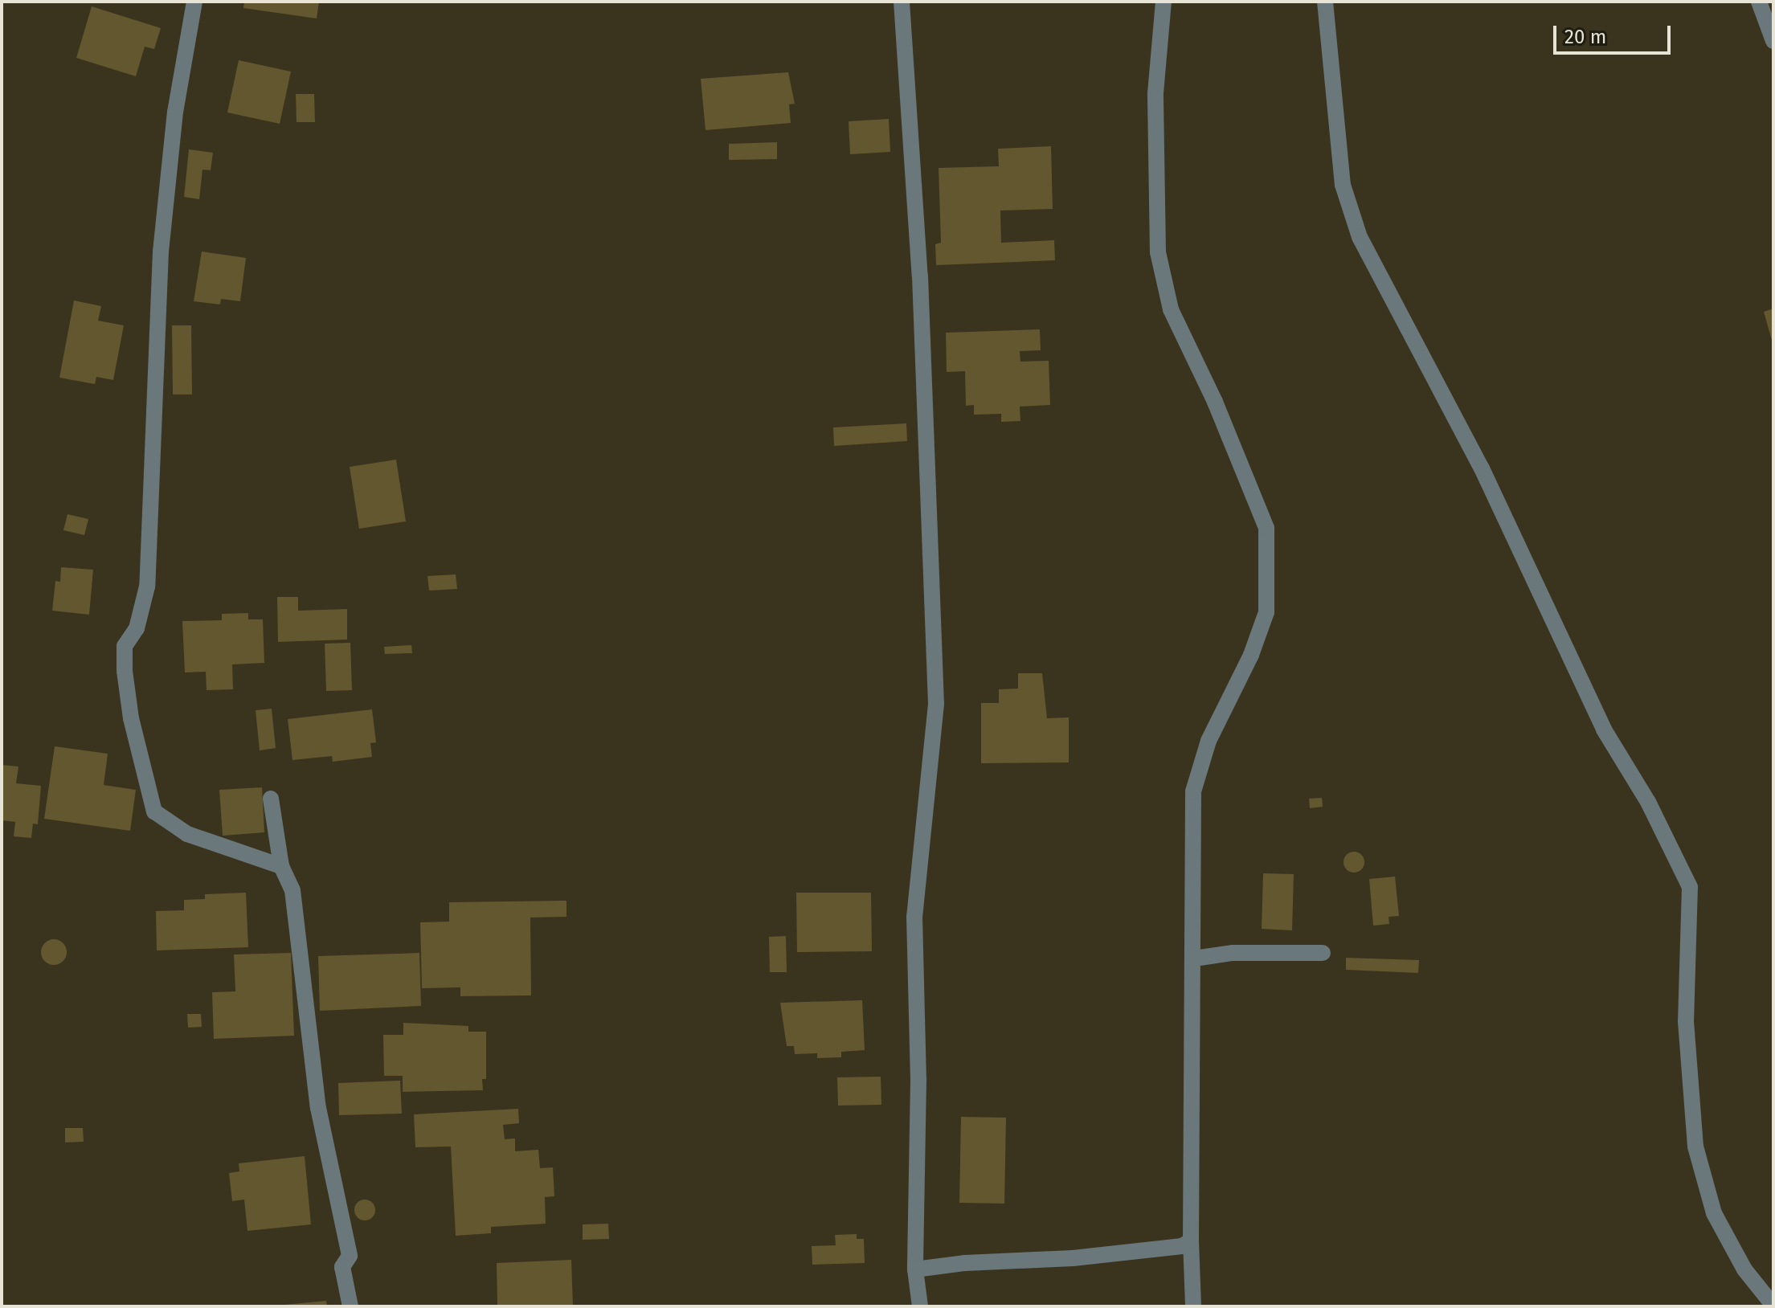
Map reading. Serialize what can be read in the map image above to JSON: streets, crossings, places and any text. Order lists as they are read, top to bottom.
{
  "scale_bar": "20 m"
}
